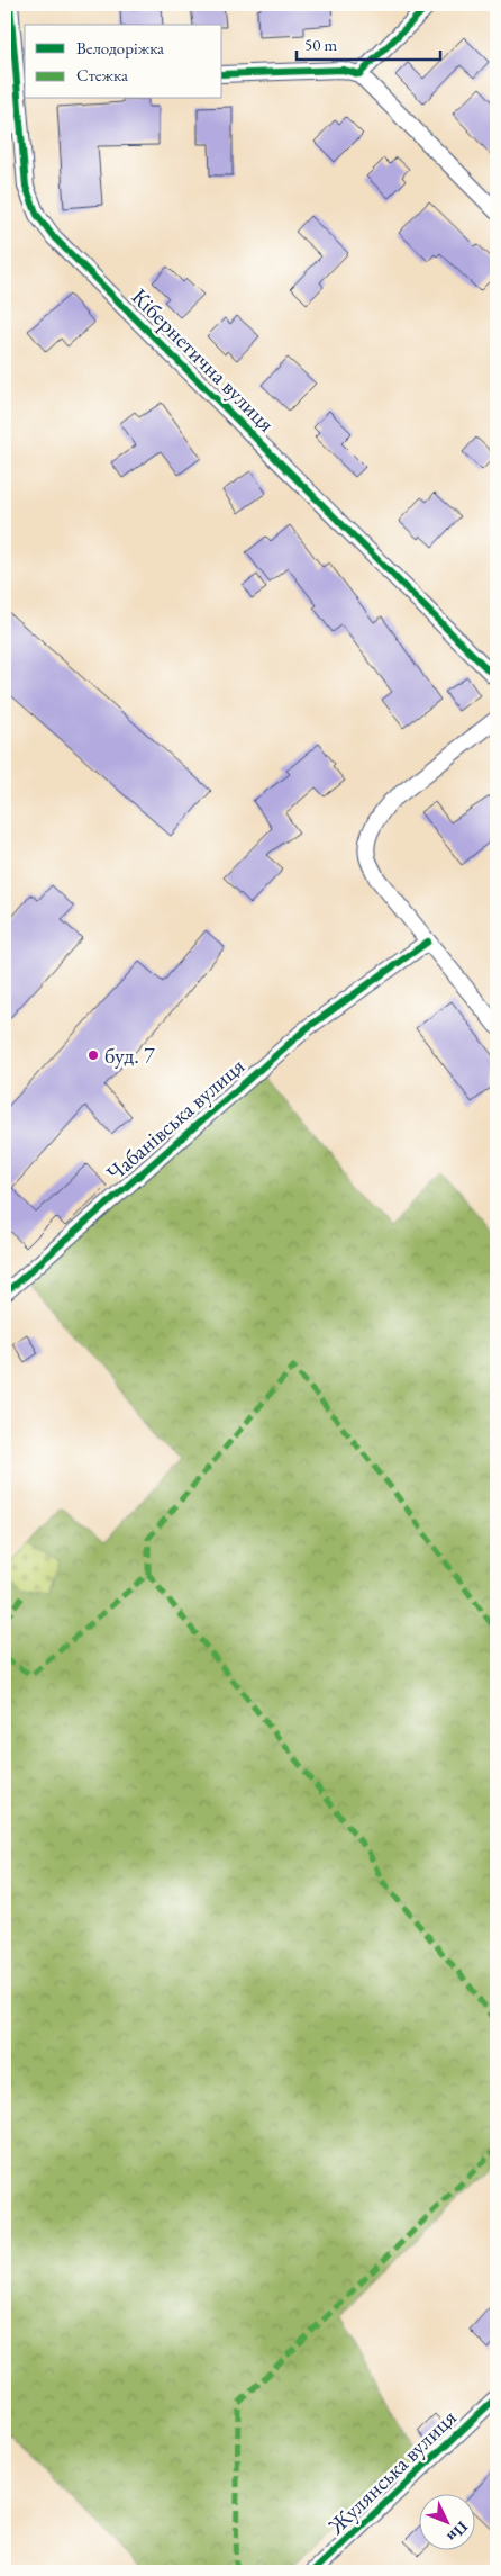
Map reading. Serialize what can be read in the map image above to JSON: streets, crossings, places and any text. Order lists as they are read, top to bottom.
{
  "streets": {
    "street": ["Кібернетична вулиця", "Чабанівська вулиця", "Жулянська вулиця"]
  },
  "places": ["буд. 7"],
  "legend": ["Велодоріжка", "Стежка"],
  "scale_bar": "50 m",
  "north": "bottom right"
}
